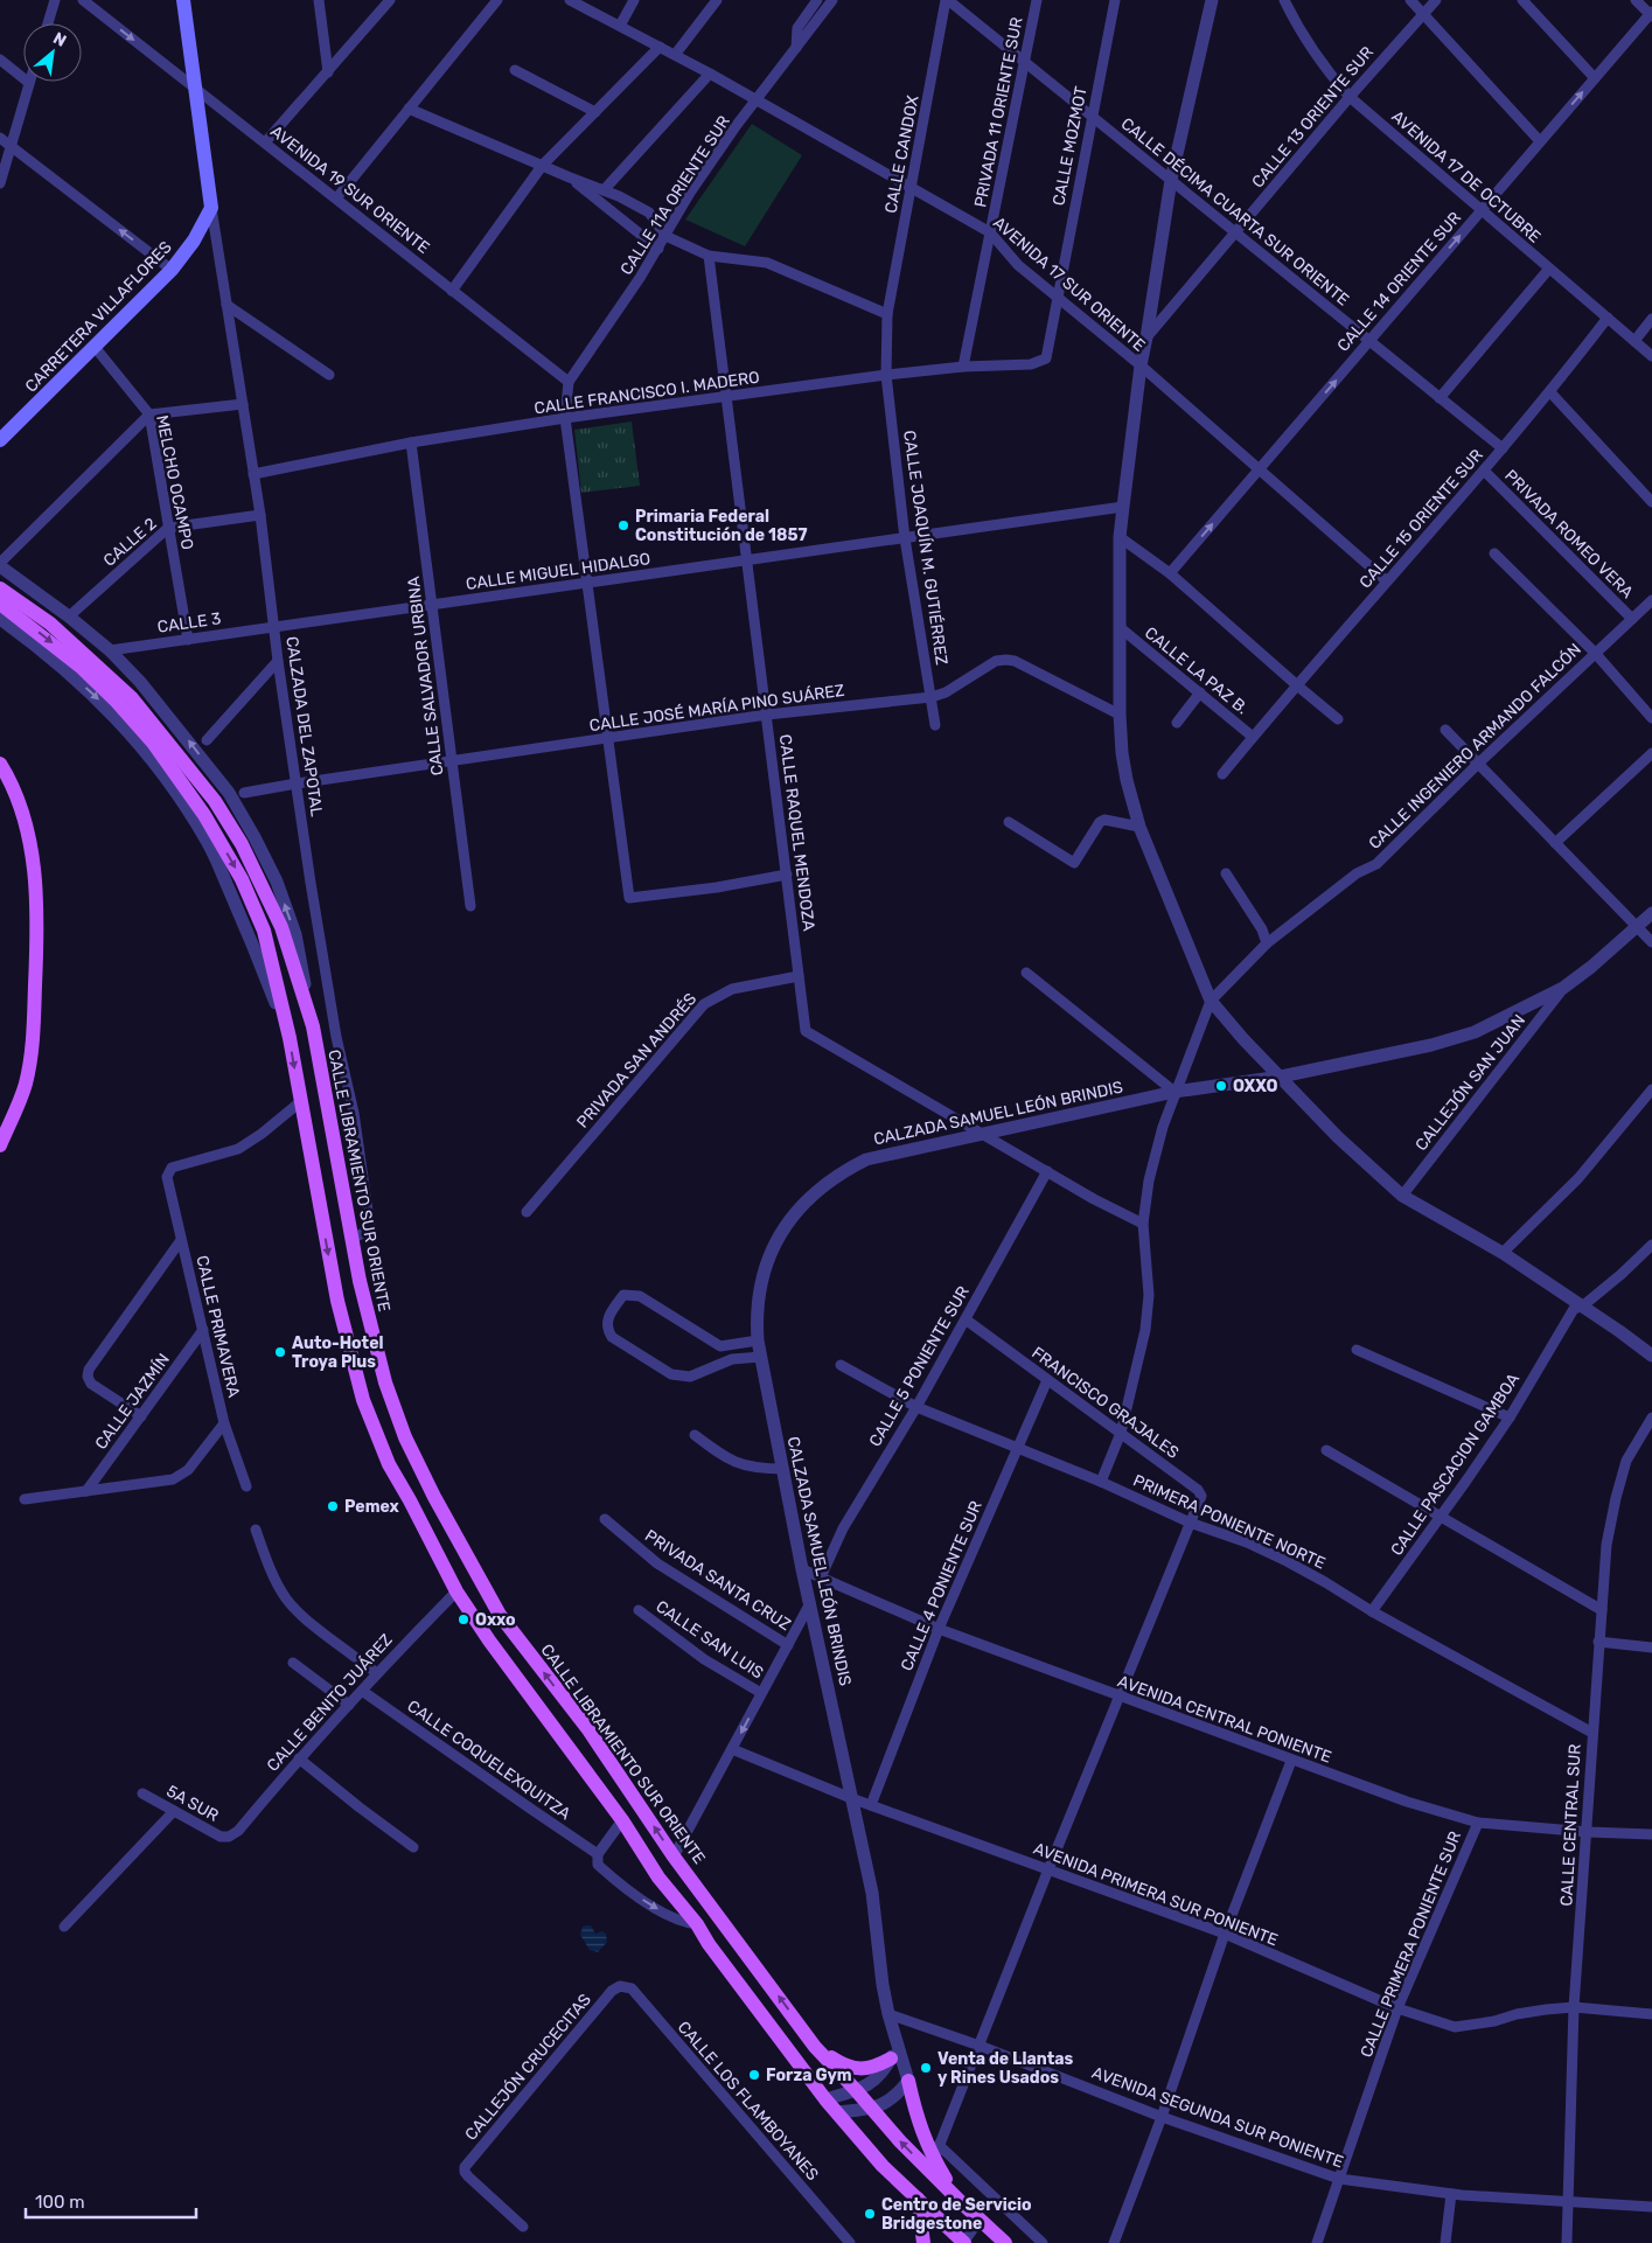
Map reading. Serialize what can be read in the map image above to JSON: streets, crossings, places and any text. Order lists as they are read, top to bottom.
{
  "streets": {
    "main road": ["CARRETERA VILLAFLORES", "CALLE LIBRAMIENTO SUR ORIENTE"],
    "street": [
      "PRIVADA 11 ORIENTE SUR",
      "CALLE 13 ORIENTE SUR",
      "CALLE MOZMOT",
      "CALLE CANDOX",
      "AVENIDA 17 DE OCTUBRE",
      "AVENIDA 19 SUR ORIENTE",
      "CALLE 11A ORIENTE SUR",
      "CALLE DÉCIMA CUARTA SUR ORIENTE",
      "CALLE 14 ORIENTE SUR",
      "AVENIDA 17 SUR ORIENTE",
      "CALLE FRANCISCO I. MADERO",
      "MELCHO OCAMPO",
      "CALLE 15 ORIENTE SUR",
      "PRIVADA ROMEO VERA",
      "CALLE 2",
      "CALLE JOAQUÍN M. GUTIÉRREZ",
      "CALLE MIGUEL HIDALGO",
      "CALLE 3",
      "CALLE LA PAZ B.",
      "CALLE SALVADOR URBINA",
      "CALLE JOSÉ MARÍA PINO SUÁREZ",
      "CALZADA DEL ZAPOTAL",
      "CALLE INGENIERO ARMANDO FALCÓN",
      "CALLE RAQUEL MENDOZA",
      "PRIVADA SAN ANDRÉS",
      "CALLEJÓN SAN JUAN",
      "CALZADA SAMUEL LEÓN BRINDIS",
      "CALLE PRIMAVERA",
      "CALLE 5 PONIENTE SUR",
      "CALLE JAZMÍN",
      "FRANCISCO GRAJALES",
      "CALLE PASCACION GAMBOA",
      "PRIMERA PONIENTE NORTE",
      "PRIVADA SANTA CRUZ",
      "CALLE 4 PONIENTE SUR",
      "CALLE SAN LUIS",
      "CALLE BENITO JUÁREZ",
      "AVENIDA CENTRAL PONIENTE",
      "CALLE COQUELEXQUITZA",
      "5A SUR",
      "CALLE CENTRAL SUR",
      "AVENIDA PRIMERA SUR PONIENTE",
      "CALLE PRIMERA PONIENTE SUR",
      "CALLEJÓN CRUCECITAS",
      "CALLE LOS FLAMBOYANES",
      "AVENIDA SEGUNDA SUR PONIENTE"
    ]
  },
  "crossings": [
    ["PRIVADA 11 ORIENTE SUR", "CALLE DÉCIMA CUARTA SUR ORIENTE"],
    ["PRIVADA 11 ORIENTE SUR", "AVENIDA 17 SUR ORIENTE"],
    ["PRIVADA 11 ORIENTE SUR", "CALLE FRANCISCO I. MADERO"],
    ["CALLE 13 ORIENTE SUR", "AVENIDA 17 DE OCTUBRE"],
    ["CALLE 13 ORIENTE SUR", "CALLE DÉCIMA CUARTA SUR ORIENTE"],
    ["CALLE MOZMOT", "CALLE DÉCIMA CUARTA SUR ORIENTE"],
    ["CALLE MOZMOT", "AVENIDA 17 SUR ORIENTE"],
    ["CALLE MOZMOT", "CALLE FRANCISCO I. MADERO"],
    ["CALLE CANDOX", "CALLE DÉCIMA CUARTA SUR ORIENTE"],
    ["CALLE CANDOX", "AVENIDA 17 SUR ORIENTE"],
    ["CALLE CANDOX", "CALLE FRANCISCO I. MADERO"],
    ["CALLE CANDOX", "CALLE JOAQUÍN M. GUTIÉRREZ"],
    ["AVENIDA 17 DE OCTUBRE", "CALLE 14 ORIENTE SUR"],
    ["AVENIDA 17 DE OCTUBRE", "CALLE 15 ORIENTE SUR"],
    ["AVENIDA 19 SUR ORIENTE", "CALLE 11A ORIENTE SUR"],
    ["CALLE 11A ORIENTE SUR", "AVENIDA 17 SUR ORIENTE"],
    ["CALLE DÉCIMA CUARTA SUR ORIENTE", "CALLE 14 ORIENTE SUR"],
    ["CALLE DÉCIMA CUARTA SUR ORIENTE", "CALLE 15 ORIENTE SUR"],
    ["CALLE 14 ORIENTE SUR", "AVENIDA 17 SUR ORIENTE"],
    ["AVENIDA 17 SUR ORIENTE", "CALLE 15 ORIENTE SUR"],
    ["CARRETERA VILLAFLORES", "MELCHO OCAMPO"],
    ["CARRETERA VILLAFLORES", "CALZADA DEL ZAPOTAL"],
    ["CALLE FRANCISCO I. MADERO", "CALLE JOAQUÍN M. GUTIÉRREZ"],
    ["CALLE FRANCISCO I. MADERO", "CALLE SALVADOR URBINA"],
    ["CALLE FRANCISCO I. MADERO", "CALZADA DEL ZAPOTAL"],
    ["CALLE FRANCISCO I. MADERO", "CALLE RAQUEL MENDOZA"],
    ["MELCHO OCAMPO", "CALLE 2"],
    ["MELCHO OCAMPO", "CALLE 3"],
    ["CALLE 15 ORIENTE SUR", "PRIVADA ROMEO VERA"],
    ["CALLE 15 ORIENTE SUR", "CALLE LA PAZ B."],
    ["PRIVADA ROMEO VERA", "CALLE INGENIERO ARMANDO FALCÓN"],
    ["CALLE 2", "CALZADA DEL ZAPOTAL"],
    ["CALLE JOAQUÍN M. GUTIÉRREZ", "CALLE MIGUEL HIDALGO"],
    ["CALLE JOAQUÍN M. GUTIÉRREZ", "CALLE JOSÉ MARÍA PINO SUÁREZ"],
    ["CALLE MIGUEL HIDALGO", "CALLE 3"],
    ["CALLE MIGUEL HIDALGO", "CALLE SALVADOR URBINA"],
    ["CALLE MIGUEL HIDALGO", "CALZADA DEL ZAPOTAL"],
    ["CALLE MIGUEL HIDALGO", "CALLE RAQUEL MENDOZA"],
    ["CALLE 3", "CALZADA DEL ZAPOTAL"],
    ["CALLE SALVADOR URBINA", "CALLE JOSÉ MARÍA PINO SUÁREZ"],
    ["CALLE JOSÉ MARÍA PINO SUÁREZ", "CALZADA DEL ZAPOTAL"],
    ["CALLE JOSÉ MARÍA PINO SUÁREZ", "CALLE RAQUEL MENDOZA"],
    ["CALZADA DEL ZAPOTAL", "CALLE LIBRAMIENTO SUR ORIENTE"],
    ["CALLE RAQUEL MENDOZA", "PRIVADA SAN ANDRÉS"],
    ["CALLE RAQUEL MENDOZA", "CALZADA SAMUEL LEÓN BRINDIS"],
    ["CALLEJÓN SAN JUAN", "CALZADA SAMUEL LEÓN BRINDIS"],
    ["CALZADA SAMUEL LEÓN BRINDIS", "AVENIDA CENTRAL PONIENTE"],
    ["CALZADA SAMUEL LEÓN BRINDIS", "AVENIDA PRIMERA SUR PONIENTE"],
    ["CALZADA SAMUEL LEÓN BRINDIS", "AVENIDA SEGUNDA SUR PONIENTE"],
    ["CALLE PRIMAVERA", "CALLE JAZMÍN"],
    ["CALLE 5 PONIENTE SUR", "FRANCISCO GRAJALES"],
    ["CALLE 5 PONIENTE SUR", "PRIMERA PONIENTE NORTE"],
    ["CALLE 5 PONIENTE SUR", "AVENIDA CENTRAL PONIENTE"],
    ["FRANCISCO GRAJALES", "PRIMERA PONIENTE NORTE"],
    ["FRANCISCO GRAJALES", "CALLE 4 PONIENTE SUR"],
    ["CALLE PASCACION GAMBOA", "PRIMERA PONIENTE NORTE"],
    ["PRIMERA PONIENTE NORTE", "CALLE 4 PONIENTE SUR"],
    ["PRIMERA PONIENTE NORTE", "CALLE CENTRAL SUR"],
    ["CALLE 4 PONIENTE SUR", "AVENIDA CENTRAL PONIENTE"],
    ["CALLE 4 PONIENTE SUR", "AVENIDA PRIMERA SUR PONIENTE"],
    ["CALLE BENITO JUÁREZ", "CALLE COQUELEXQUITZA"],
    ["CALLE BENITO JUÁREZ", "5A SUR"],
    ["AVENIDA CENTRAL PONIENTE", "CALLE CENTRAL SUR"],
    ["AVENIDA CENTRAL PONIENTE", "CALLE PRIMERA PONIENTE SUR"],
    ["CALLE CENTRAL SUR", "AVENIDA PRIMERA SUR PONIENTE"],
    ["CALLE CENTRAL SUR", "AVENIDA SEGUNDA SUR PONIENTE"],
    ["AVENIDA PRIMERA SUR PONIENTE", "CALLE PRIMERA PONIENTE SUR"],
    ["CALLE PRIMERA PONIENTE SUR", "AVENIDA SEGUNDA SUR PONIENTE"],
    ["CALLEJÓN CRUCECITAS", "CALLE LOS FLAMBOYANES"]
  ],
  "one_way": ["CALLE 14 ORIENTE SUR"],
  "places": [
    "Primaria Federal Constitución de 1857",
    "OXXO",
    "Auto-Hotel Troya Plus",
    "Pemex",
    "Oxxo",
    "Venta de Llantas y Rines Usados",
    "Forza Gym",
    "Centro de Servicio Bridgestone"
  ],
  "scale_bar": "100 m",
  "north": "top right"
}
